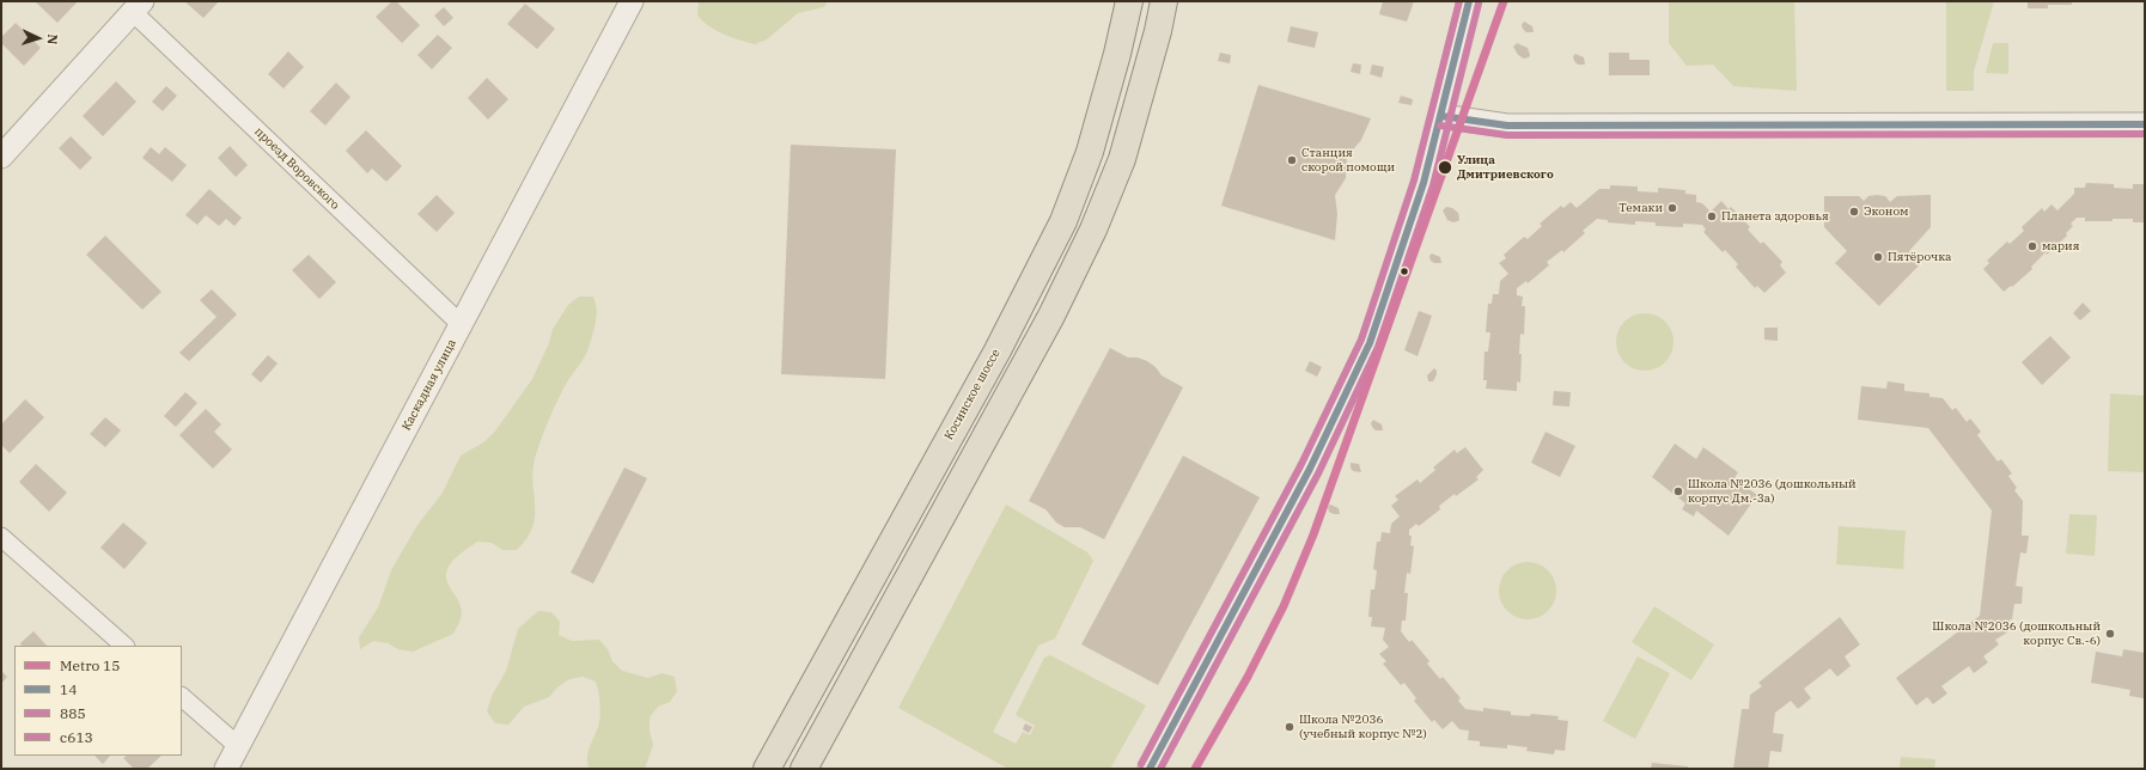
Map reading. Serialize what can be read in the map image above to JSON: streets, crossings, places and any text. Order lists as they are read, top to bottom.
{
  "streets": {
    "highway": ["Косинское шоссе"],
    "street": ["проезд Воровского", "Каскадная улица"]
  },
  "crossings": [
    ["проезд Воровского", "Каскадная улица"]
  ],
  "places": [
    "Станция скорой помощи",
    "Улица Дмитриевского",
    "Темаки",
    "Эконом",
    "Планета здоровья",
    "мария",
    "Пятёрочка",
    "Школа №2036 (дошкольный корпус Дм.-3а)",
    "Школа №2036 (дошкольный корпус Св.-6)",
    "Школа №2036 (учебный корпус №2)"
  ],
  "lines": [
    "metro line 15",
    "transit line 14",
    "transit line с613",
    "transit line 885"
  ],
  "legend": [
    "Metro 15",
    "14",
    "885",
    "с613"
  ],
  "north": "right"
}
